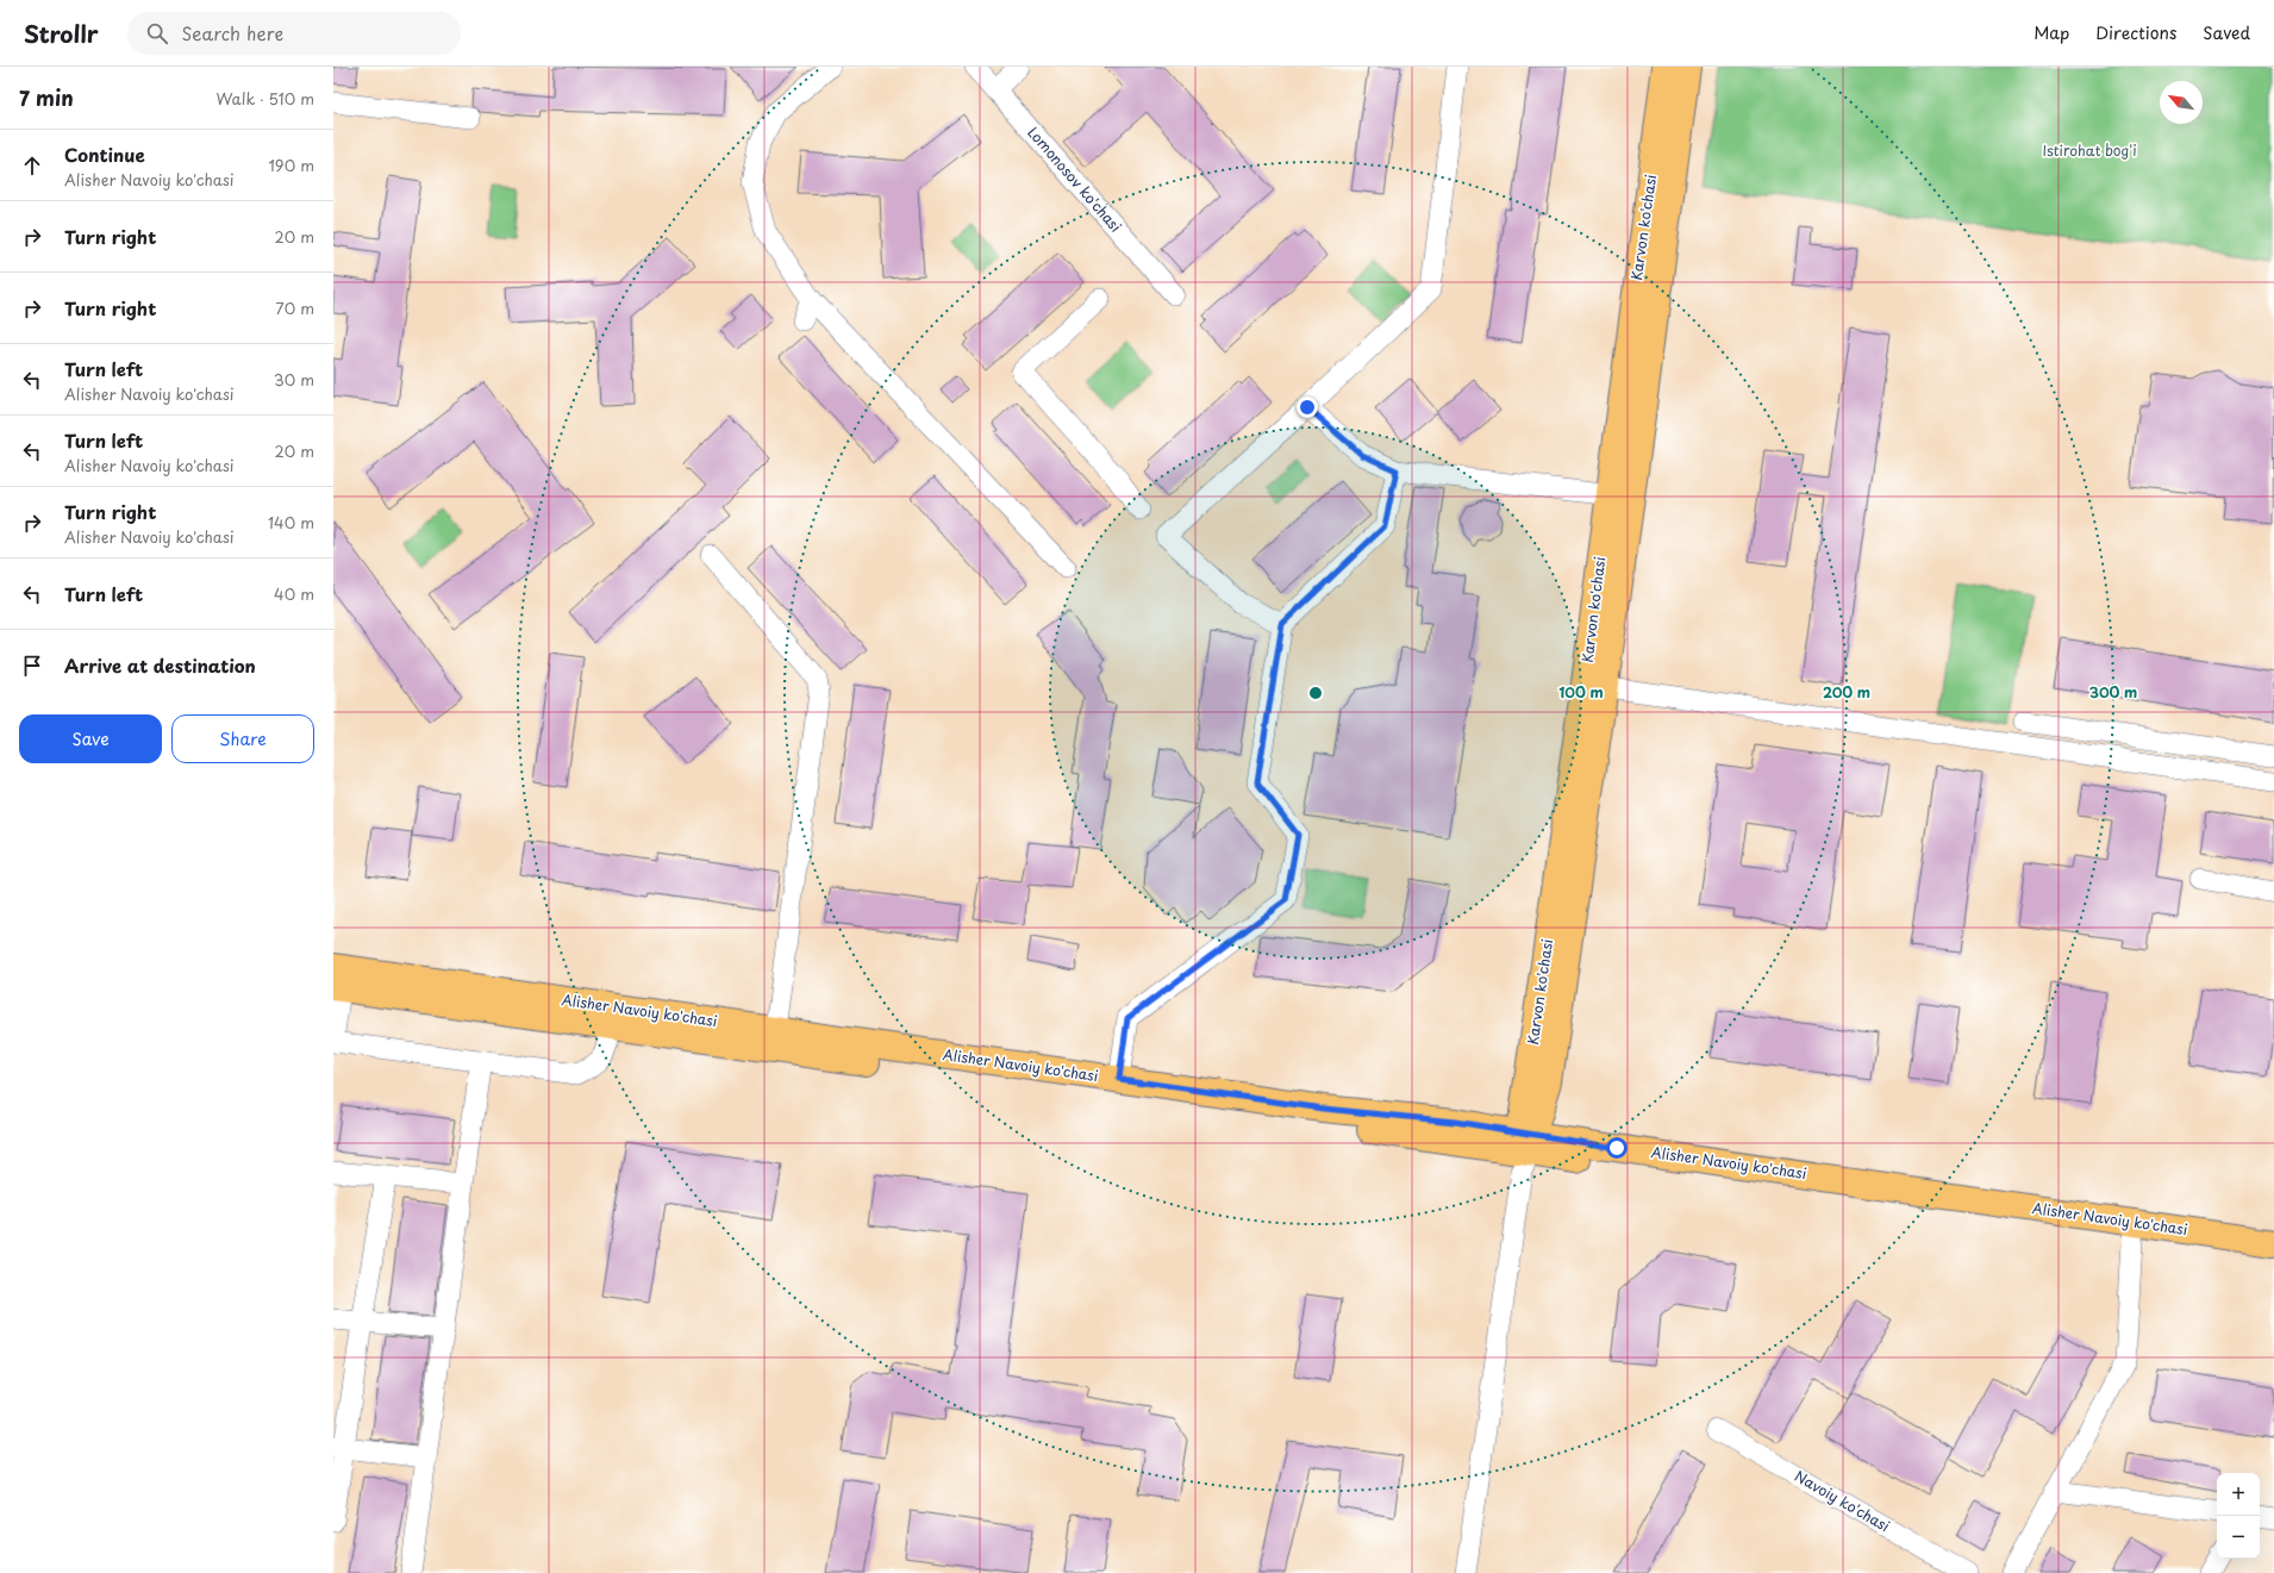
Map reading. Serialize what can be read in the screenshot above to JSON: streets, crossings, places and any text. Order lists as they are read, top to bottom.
{
  "streets": {
    "main road": ["Karvon ko'chasi", "Alisher Navoiy ko'chasi"],
    "street": ["Lomonosov ko'chasi", "Navoiy ko'chasi"]
  },
  "crossings": [
    ["Karvon ko'chasi", "Alisher Navoiy ko'chasi"]
  ],
  "parks": ["Istirohat bog'i"],
  "north": "top left",
  "page": {
    "header": "Strollr",
    "search": "Search here",
    "nav": ["Map", "Directions", "Saved"],
    "heading": ["7 min", "Walk · 510 m"],
    "list": [
      ["Continue", "Alisher Navoiy ko'chasi", "190 m"],
      ["Turn right", "20 m"],
      ["Turn right", "70 m"],
      ["Turn left", "Alisher Navoiy ko'chasi", "30 m"],
      ["Turn left", "Alisher Navoiy ko'chasi", "20 m"],
      ["Turn right", "Alisher Navoiy ko'chasi", "140 m"],
      ["Turn left", "40 m"],
      "Arrive at destination"
    ],
    "buttons": ["Save", "Share"],
    "map_buttons": ["+", "−"]
  },
  "rings": ["100 m", "200 m", "300 m"]
}
